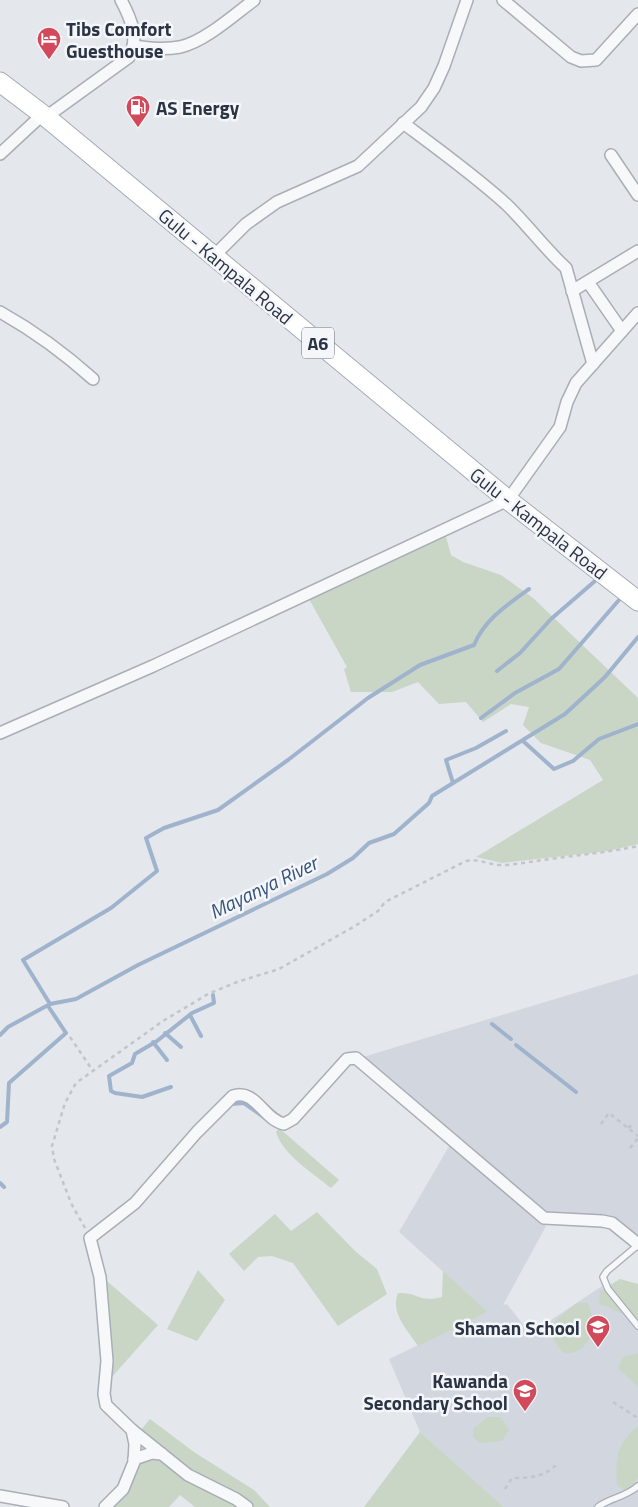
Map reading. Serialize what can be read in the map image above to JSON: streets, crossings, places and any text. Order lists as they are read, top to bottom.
{
  "streets": {
    "main road": ["Gulu - Kampala Road", "A6"]
  },
  "water": ["Mayanya River"],
  "places": {
    "hotel": ["Tibs Comfort Guesthouse"],
    "fuel station": ["AS Energy"],
    "school or university": ["Shaman School", "Kawanda Secondary School"]
  }
}
